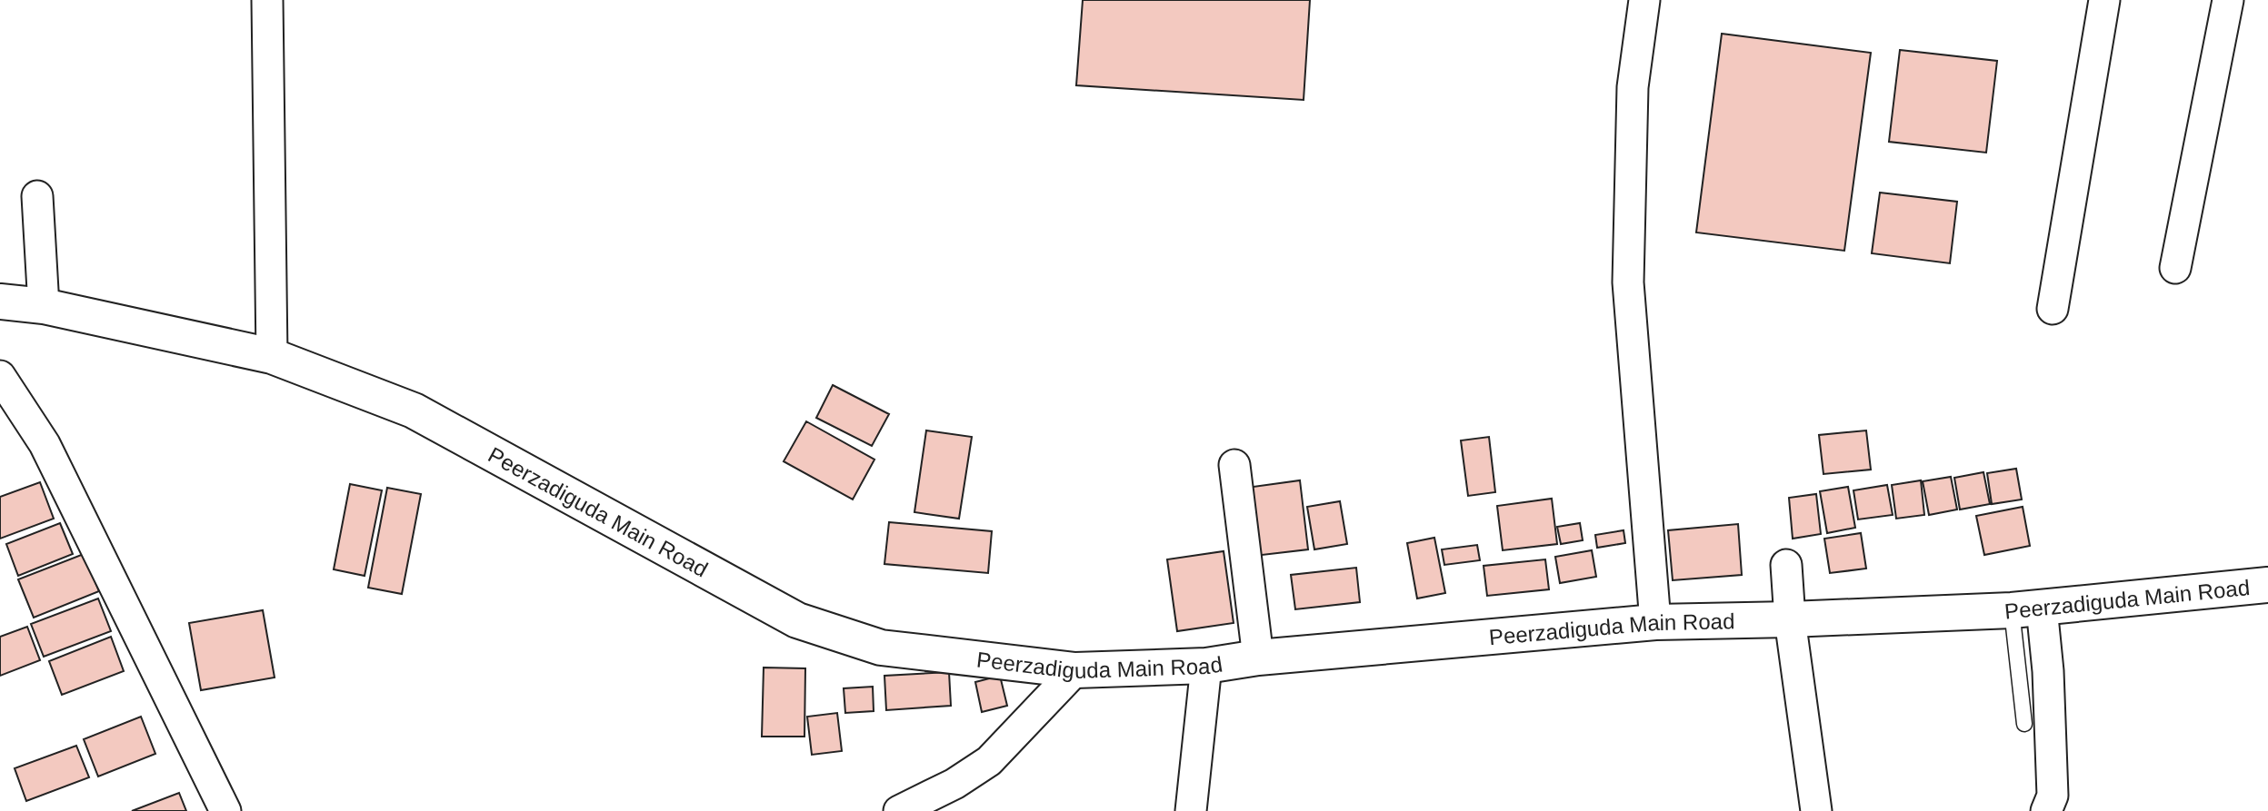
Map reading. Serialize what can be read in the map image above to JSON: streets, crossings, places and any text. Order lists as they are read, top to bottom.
{
  "streets": {
    "street": ["Peerzadiguda Main Road"]
  }
}
